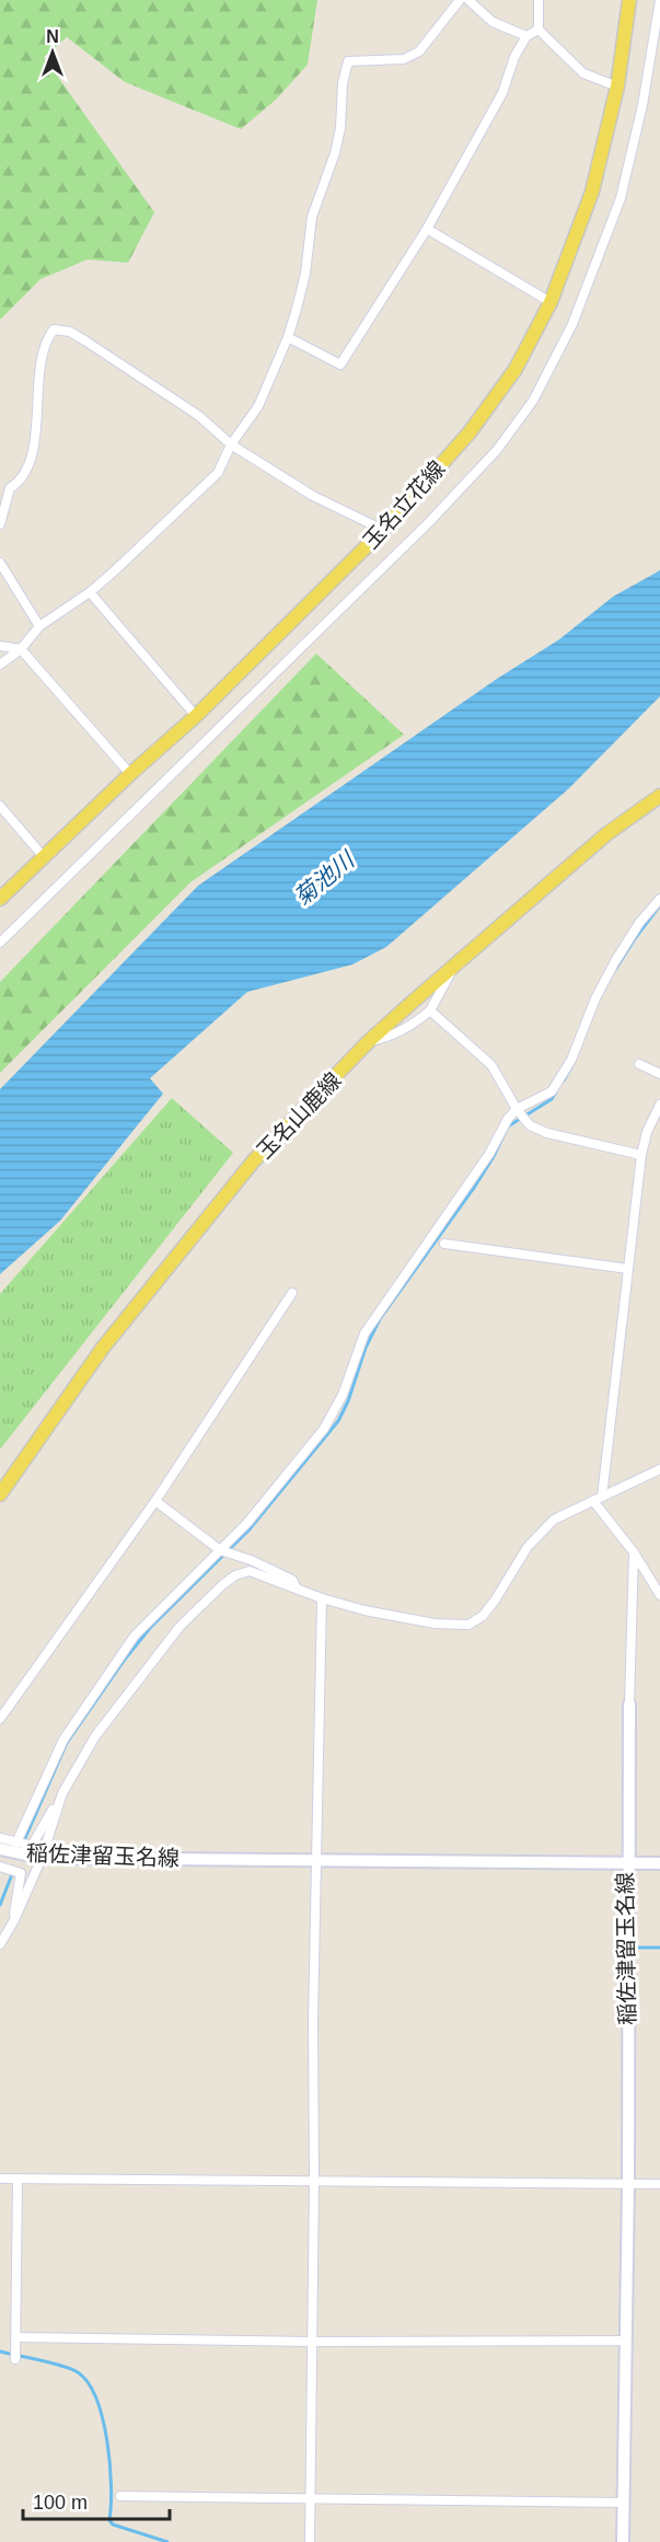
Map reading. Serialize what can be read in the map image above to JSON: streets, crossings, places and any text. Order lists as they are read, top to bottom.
{
  "streets": {
    "main road": ["玉名立花線", "玉名山鹿線", "稲佐津留玉名線"]
  },
  "water": ["菊池川"],
  "scale_bar": "100 m",
  "north": "top"
}
